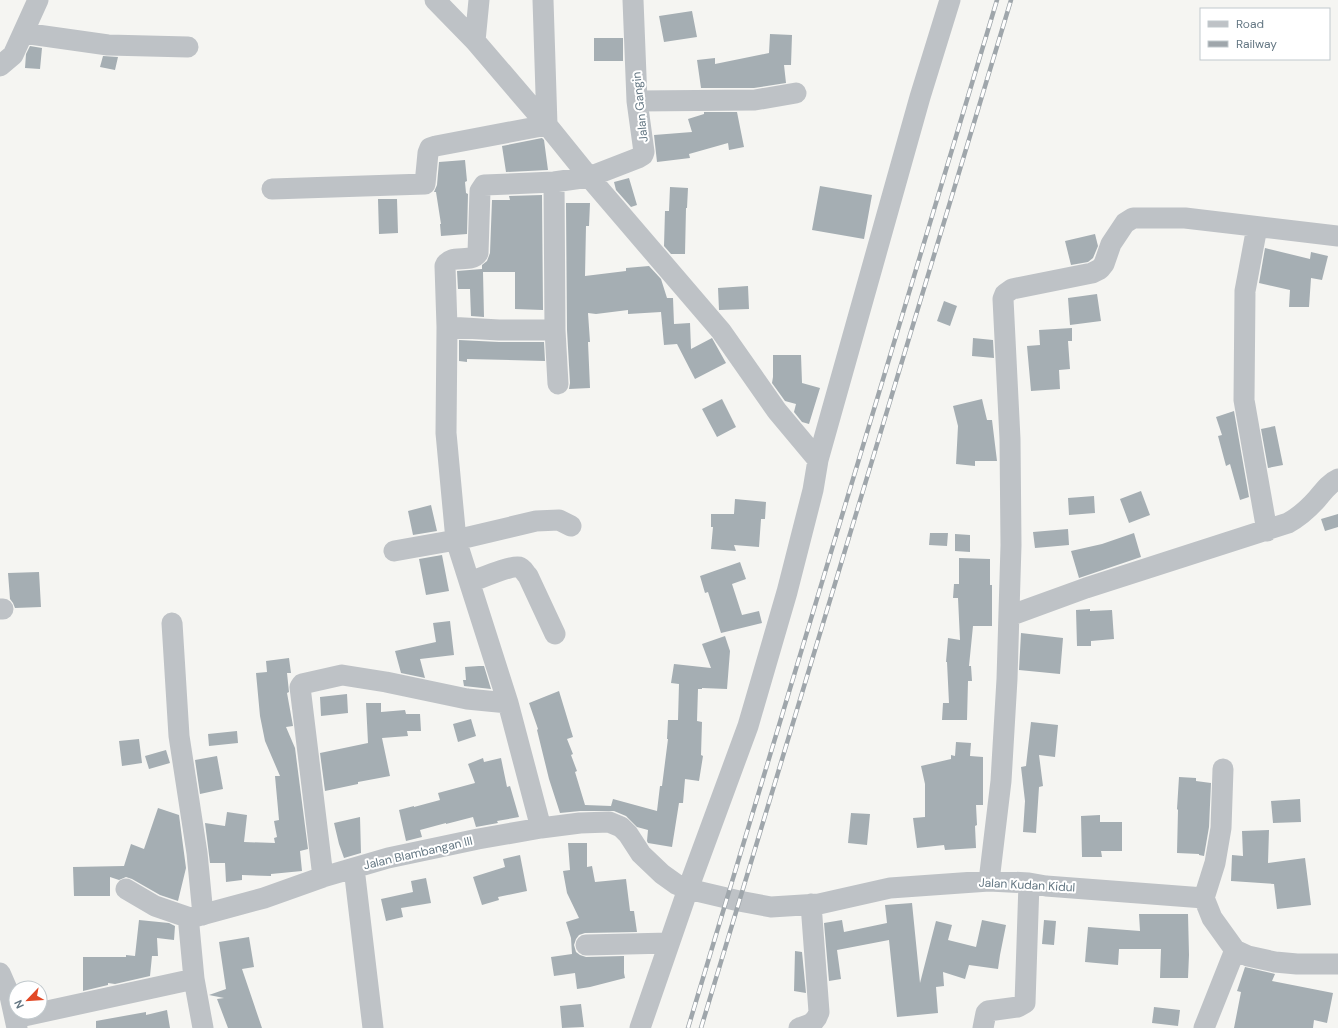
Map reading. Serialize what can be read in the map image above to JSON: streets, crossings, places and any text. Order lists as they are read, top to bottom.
{
  "streets": {
    "street": ["Jalan Gangin", "Jalan Blambangan III", "Jalan Kudan Kidul"]
  },
  "crossings": [
    ["Jalan Blambangan III", "Jalan Kudan Kidul"]
  ],
  "legend": ["Road", "Railway"],
  "north": "bottom left"
}
